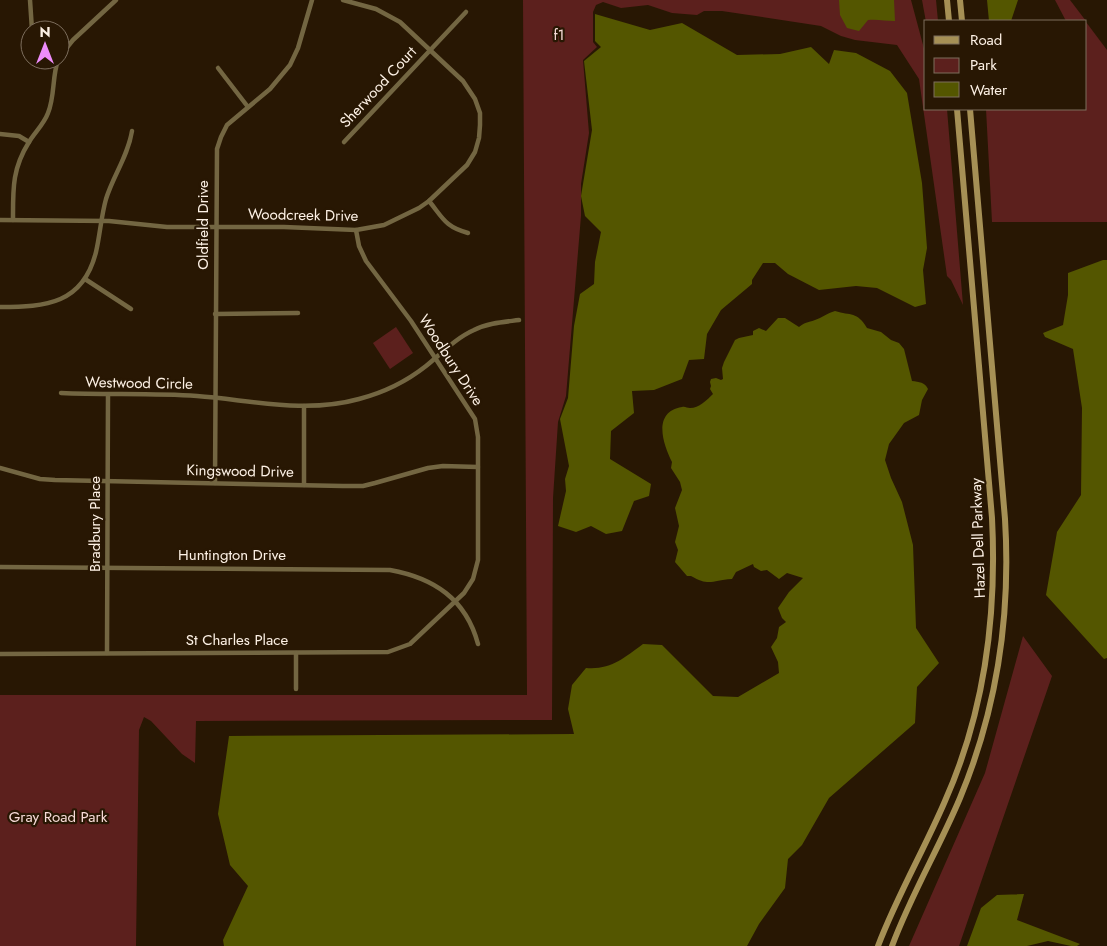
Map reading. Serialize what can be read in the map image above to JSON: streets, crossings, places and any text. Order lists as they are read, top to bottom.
{
  "streets": {
    "main road": ["Hazel Dell Parkway"],
    "street": [
      "Sherwood Court",
      "Woodcreek Drive",
      "Oldfield Drive",
      "Woodbury Drive",
      "Westwood Circle",
      "Kingswood Drive",
      "Bradbury Place",
      "Huntington Drive",
      "St Charles Place"
    ]
  },
  "crossings": [
    ["Sherwood Court", "Woodcreek Drive"],
    ["Woodcreek Drive", "Oldfield Drive"],
    ["Woodcreek Drive", "Woodbury Drive"],
    ["Oldfield Drive", "Westwood Circle"],
    ["Oldfield Drive", "Kingswood Drive"],
    ["Woodbury Drive", "Westwood Circle"],
    ["Woodbury Drive", "Kingswood Drive"],
    ["Woodbury Drive", "Huntington Drive"],
    ["Woodbury Drive", "St Charles Place"],
    ["Westwood Circle", "Bradbury Place"],
    ["Kingswood Drive", "Bradbury Place"],
    ["Bradbury Place", "Huntington Drive"],
    ["Bradbury Place", "St Charles Place"],
    ["Huntington Drive", "St Charles Place"]
  ],
  "parks": ["f1", "Gray Road Park"],
  "legend": ["Road", "Park", "Water"],
  "north": "top"
}
